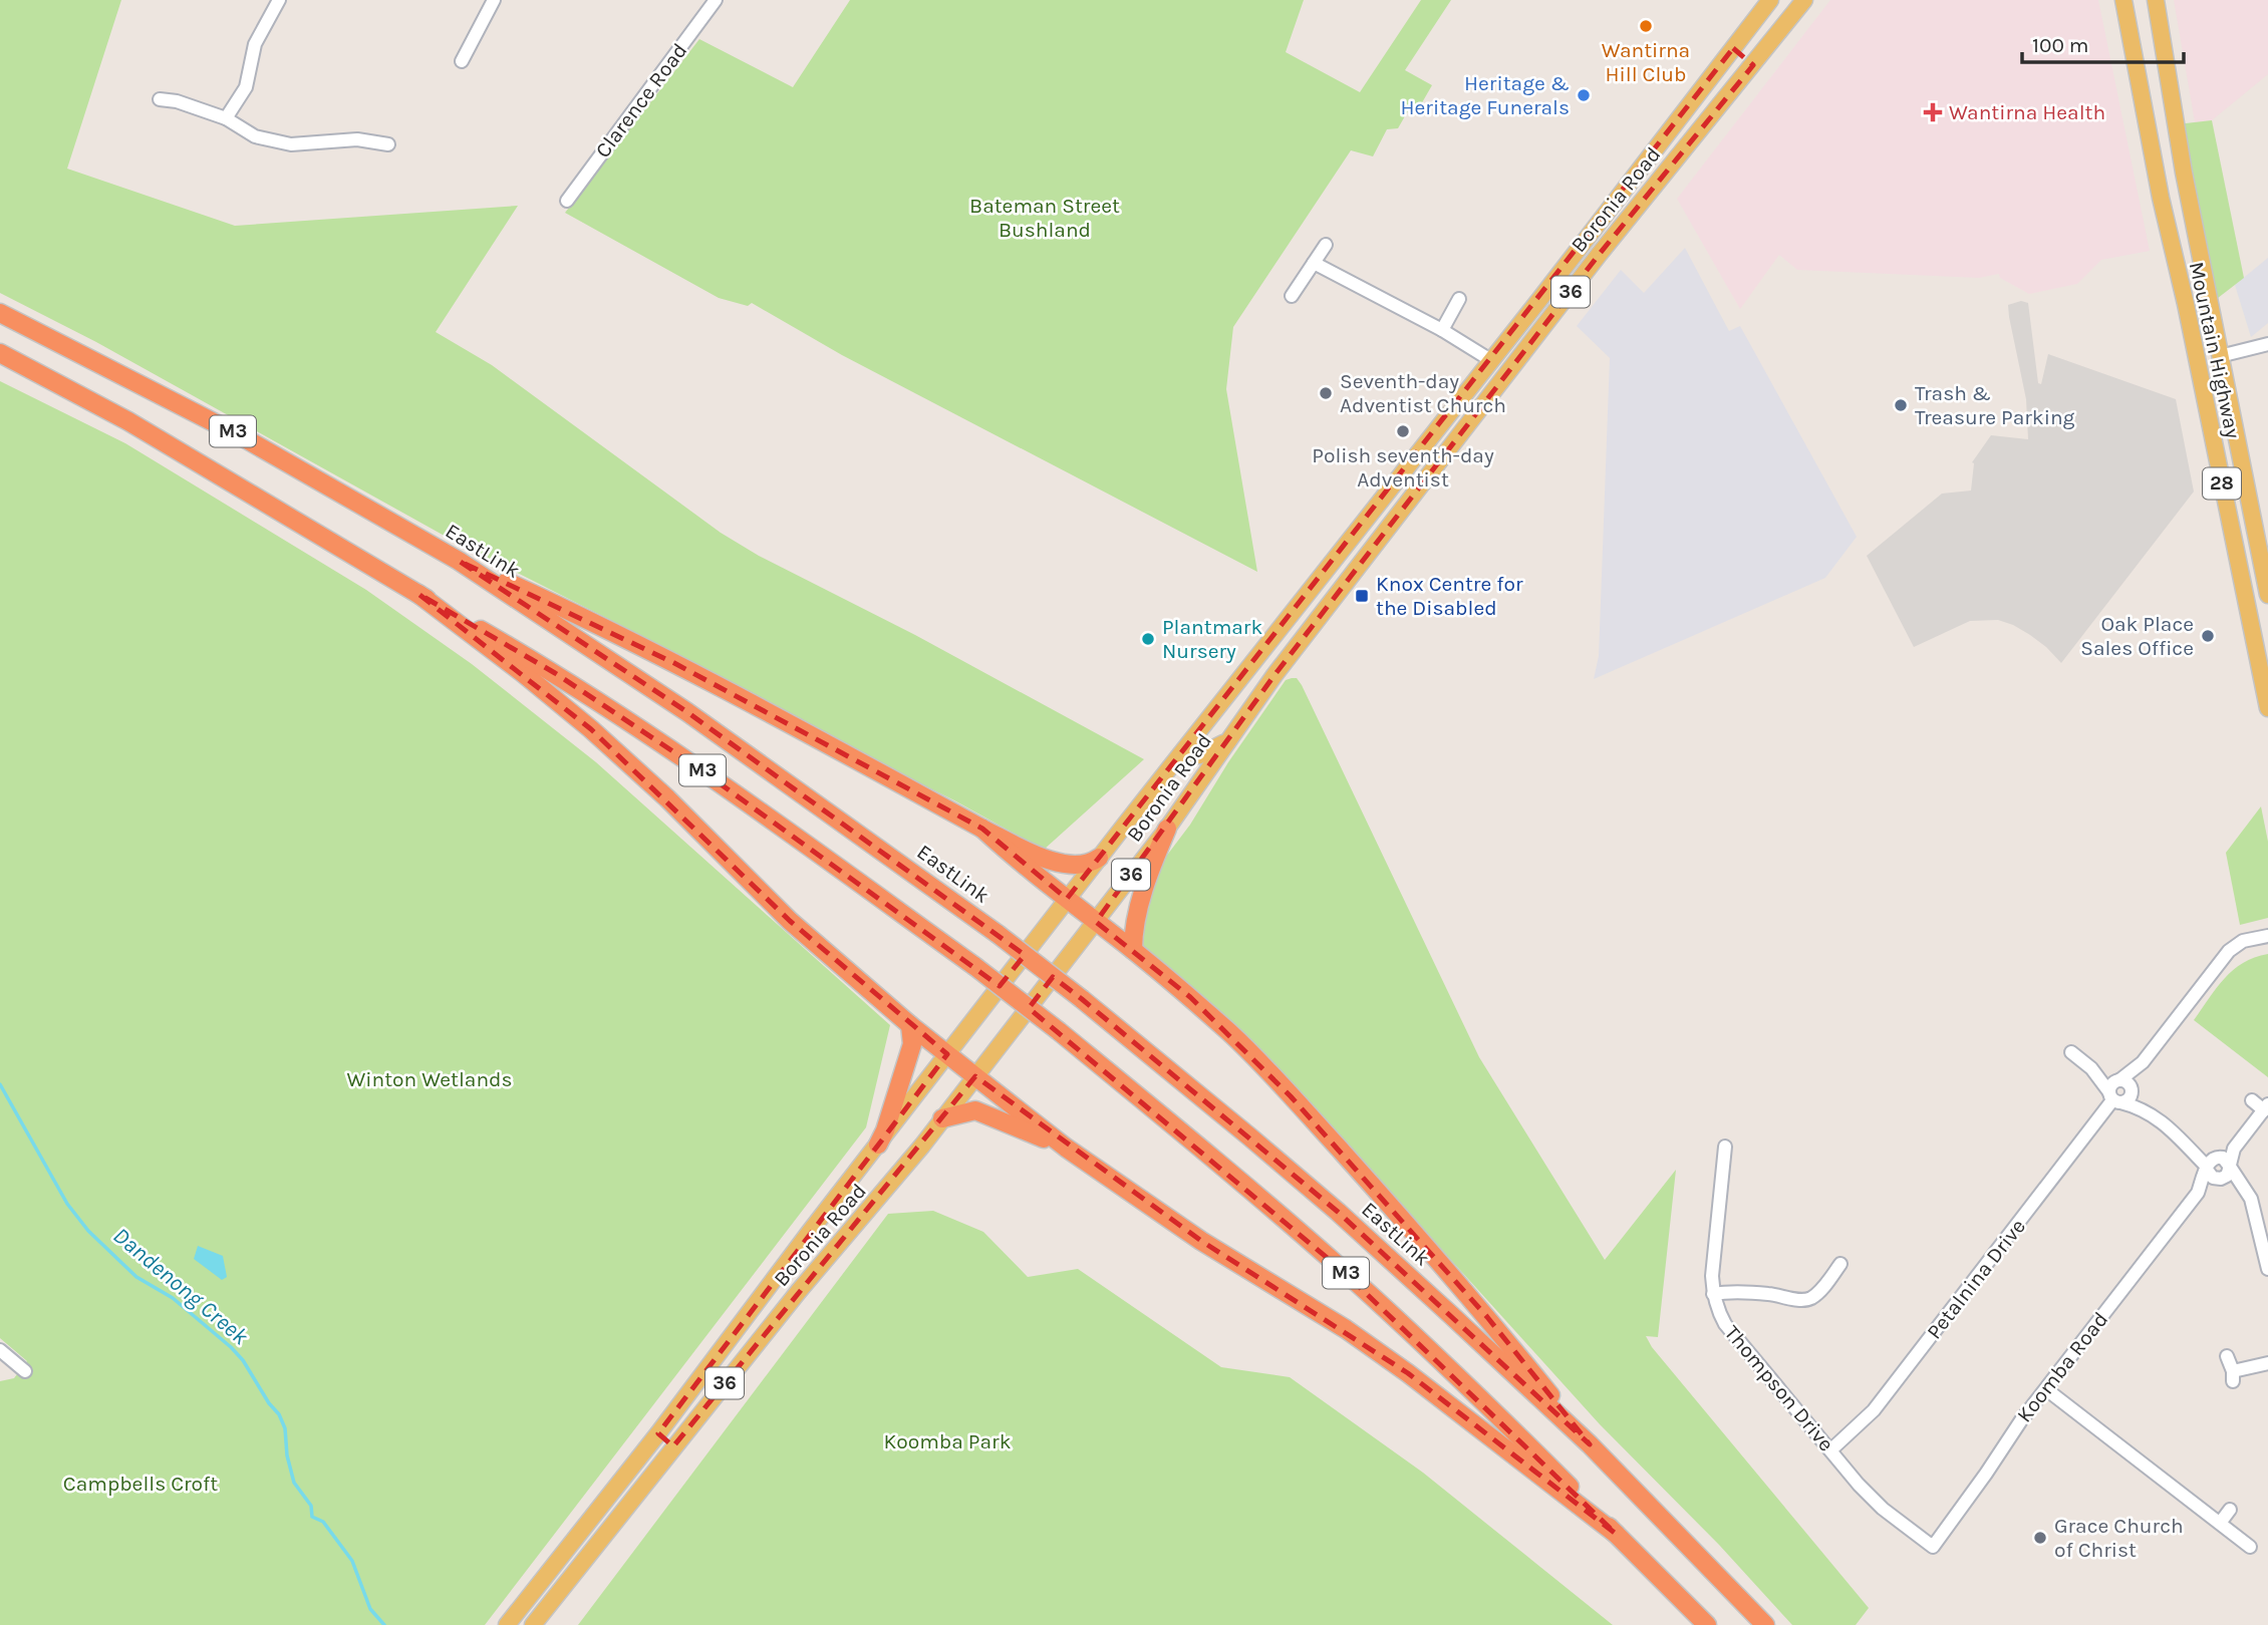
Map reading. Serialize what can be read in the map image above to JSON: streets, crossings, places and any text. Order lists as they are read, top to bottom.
{
  "streets": {
    "highway": ["M3", "EastLink"],
    "main road": [
      "Boronia Road",
      "36",
      "Mountain Highway",
      "28"
    ],
    "street": [
      "Clarence Road",
      "Petalnina Drive",
      "Koomba Road",
      "Thompson Drive"
    ]
  },
  "crossings": [
    ["Petalnina Drive", "Thompson Drive"],
    ["Koomba Road", "Thompson Drive"]
  ],
  "water": ["Dandenong Creek"],
  "parks": [
    "Bateman Street Bushland",
    "Winton Wetlands",
    "Koomba Park",
    "Campbells Croft"
  ],
  "places": {
    "other": [
      "Wantirna Hill Club",
      "Heritage & Heritage Funerals",
      "Seventh-day Adventist Church",
      "Trash & Treasure Parking",
      "Polish seventh-day Adventist",
      "Oak Place Sales Office",
      "Plantmark Nursery",
      "Grace Church of Christ"
    ],
    "health": ["Wantirna Health"],
    "transit": ["Knox Centre for the Disabled"]
  },
  "scale_bar": "100 m"
}
